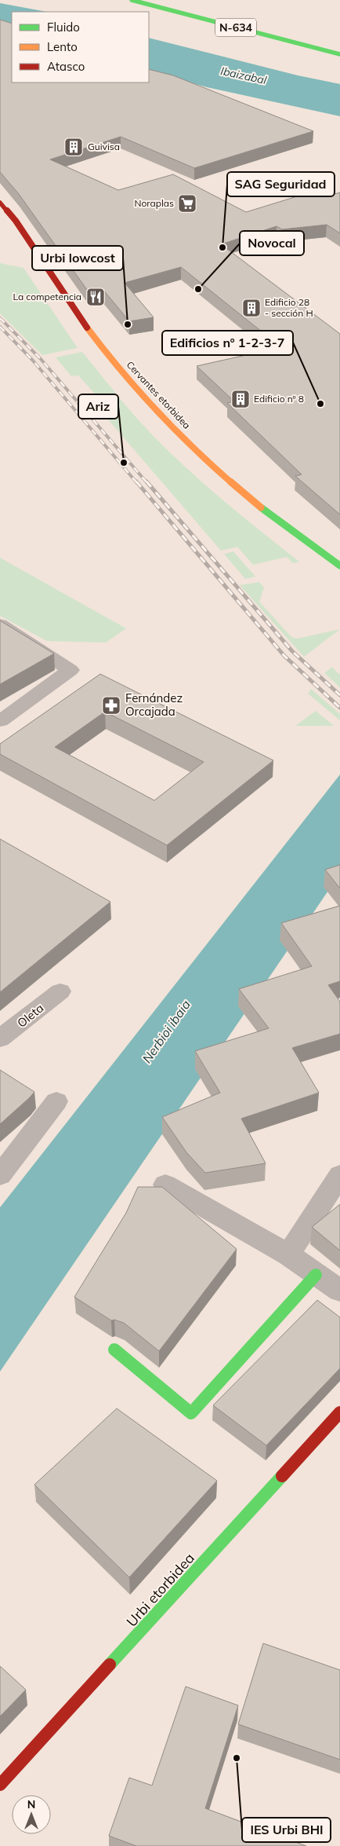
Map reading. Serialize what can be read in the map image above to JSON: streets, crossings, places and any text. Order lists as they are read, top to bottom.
{
  "streets": {
    "main road": ["N-634", "Cervantes etorbidea", "Urbi etorbidea"],
    "street": ["Oleta"]
  },
  "water": ["Ibaizabal", "Nerbioi ibaia"],
  "places": {
    "building": ["Guivisa", "Edificio 28 - sección H", "Edificio nº 8"],
    "supermarket": ["Noraplas"],
    "other": [
      "SAG Seguridad",
      "Novocal",
      "Urbi lowcost",
      "Edificios nº 1-2-3-7",
      "Ariz",
      "IES Urbi BHI"
    ],
    "restaurant": ["La competencia"],
    "pharmacy": ["Fernández Orcajada"]
  },
  "legend": ["Fluido", "Lento", "Atasco"],
  "north": "top"
}
